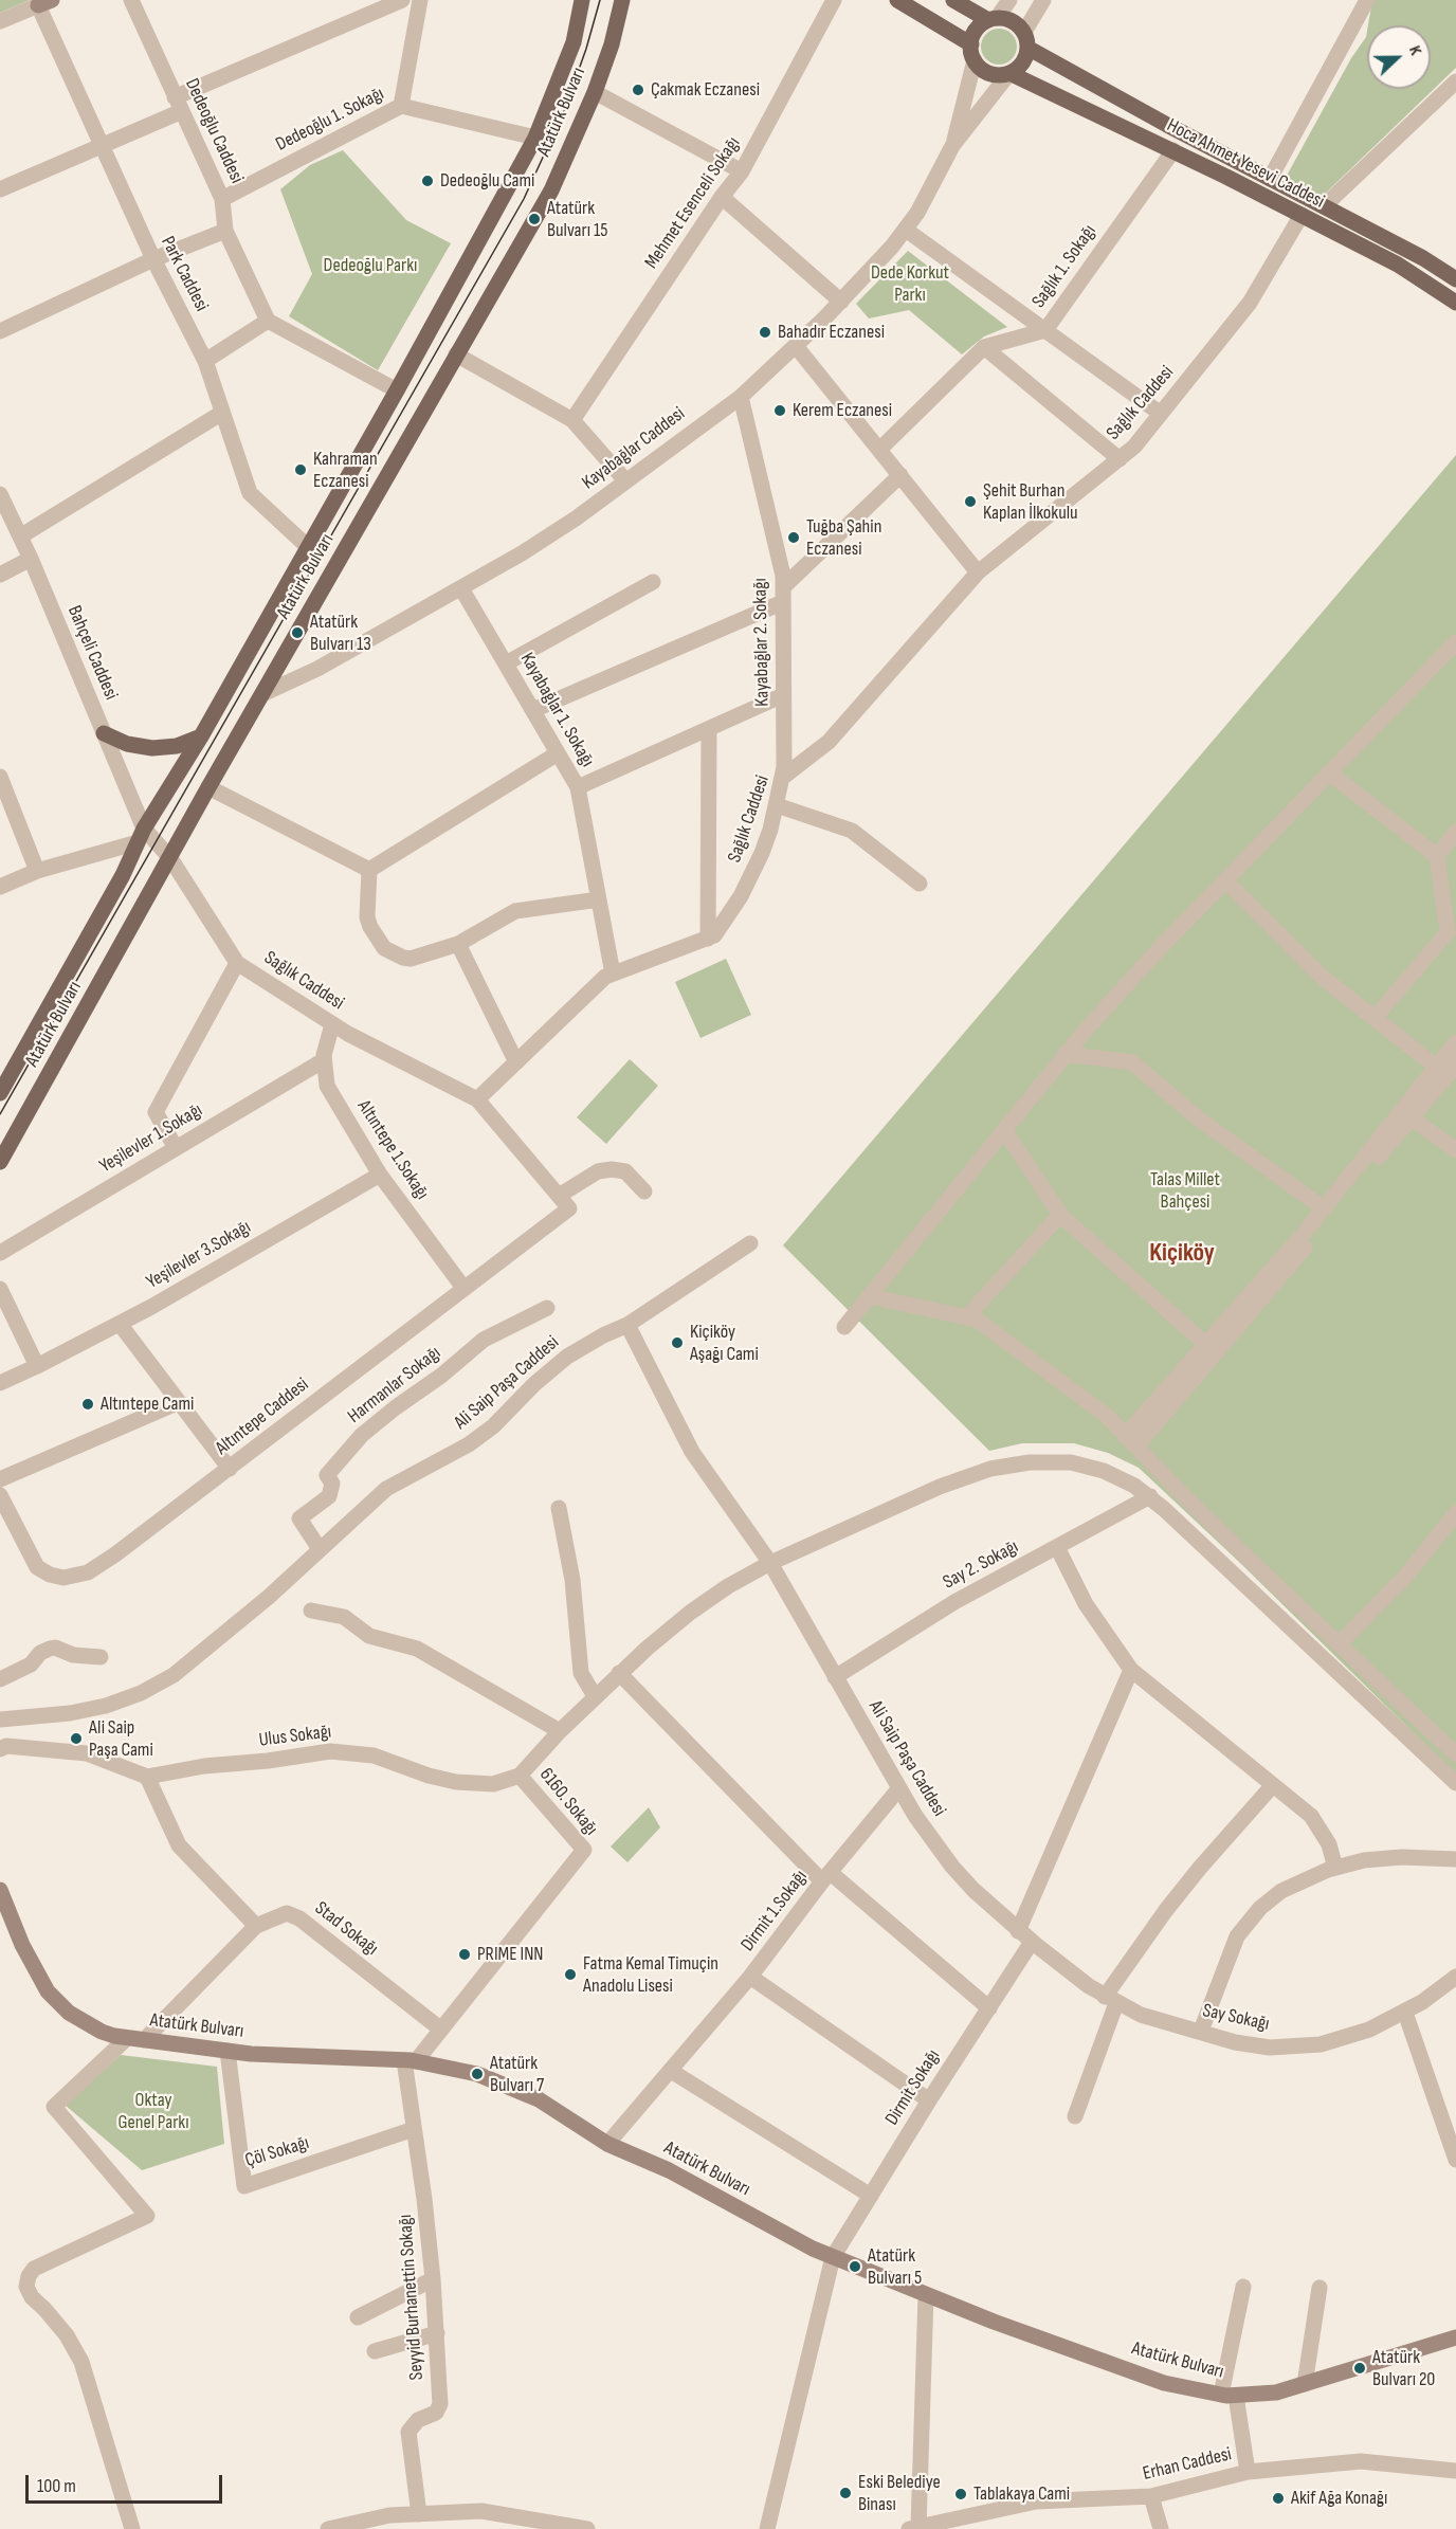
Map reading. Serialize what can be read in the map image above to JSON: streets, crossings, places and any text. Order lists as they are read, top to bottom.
{
  "streets": {
    "main road": ["Atatürk Bulvarı", "Hoca Ahmet Yesevi Caddesi"],
    "street": [
      "Dedeoğlu 1. Sokağı",
      "Dedeoğlu Caddesi",
      "Mehmet Esenceli Sokağı",
      "Sağlık 1. Sokağı",
      "Park Caddesi",
      "Sağlık Caddesi",
      "Kayabağlar Caddesi",
      "Kayabağlar 2. Sokağı",
      "Bahçeli Caddesi",
      "Kayabağlar 1. Sokağı",
      "Yeşilevler 1.Sokağı",
      "Altıntepe 1.Sokağı",
      "Yeşilevler 3.Sokağı",
      "Ali Saip Paşa Caddesi",
      "Harmanlar Sokağı",
      "Altıntepe Caddesi",
      "Say 2. Sokağı",
      "Ulus Sokağı",
      "6160. Sokağı",
      "Dirmit 1.Sokağı",
      "Stad Sokağı",
      "Say Sokağı",
      "Dirmit Sokağı",
      "Çöl Sokağı",
      "Seyyid Burhanettin Sokağı",
      "Erhan Caddesi"
    ]
  },
  "crossings": [
    ["Atatürk Bulvarı", "Dedeoğlu 1. Sokağı"],
    ["Atatürk Bulvarı", "Park Caddesi"],
    ["Atatürk Bulvarı", "Sağlık Caddesi"],
    ["Atatürk Bulvarı", "Kayabağlar Caddesi"],
    ["Atatürk Bulvarı", "Bahçeli Caddesi"],
    ["Atatürk Bulvarı", "6160. Sokağı"],
    ["Atatürk Bulvarı", "Dirmit 1.Sokağı"],
    ["Atatürk Bulvarı", "Stad Sokağı"],
    ["Atatürk Bulvarı", "Dirmit Sokağı"],
    ["Atatürk Bulvarı", "Çöl Sokağı"],
    ["Atatürk Bulvarı", "Seyyid Burhanettin Sokağı"],
    ["Dedeoğlu 1. Sokağı", "Dedeoğlu Caddesi"],
    ["Hoca Ahmet Yesevi Caddesi", "Sağlık 1. Sokağı"],
    ["Hoca Ahmet Yesevi Caddesi", "Sağlık Caddesi"],
    ["Hoca Ahmet Yesevi Caddesi", "Kayabağlar Caddesi"],
    ["Sağlık Caddesi", "Kayabağlar 2. Sokağı"],
    ["Sağlık Caddesi", "Bahçeli Caddesi"],
    ["Sağlık Caddesi", "Kayabağlar 1. Sokağı"],
    ["Sağlık Caddesi", "Altıntepe 1.Sokağı"],
    ["Kayabağlar Caddesi", "Kayabağlar 2. Sokağı"],
    ["Kayabağlar Caddesi", "Kayabağlar 1. Sokağı"],
    ["Yeşilevler 1.Sokağı", "Altıntepe 1.Sokağı"],
    ["Altıntepe 1.Sokağı", "Yeşilevler 3.Sokağı"],
    ["Altıntepe 1.Sokağı", "Altıntepe Caddesi"],
    ["Ali Saip Paşa Caddesi", "Harmanlar Sokağı"],
    ["Ali Saip Paşa Caddesi", "Say 2. Sokağı"],
    ["Ali Saip Paşa Caddesi", "6160. Sokağı"],
    ["Ali Saip Paşa Caddesi", "Dirmit 1.Sokağı"],
    ["Ali Saip Paşa Caddesi", "Say Sokağı"],
    ["Say 2. Sokağı", "6160. Sokağı"],
    ["Ulus Sokağı", "6160. Sokağı"],
    ["6160. Sokağı", "Stad Sokağı"],
    ["6160. Sokağı", "Seyyid Burhanettin Sokağı"],
    ["Say Sokağı", "Dirmit Sokağı"],
    ["Çöl Sokağı", "Seyyid Burhanettin Sokağı"]
  ],
  "districts": ["Kiçiköy"],
  "parks": [
    "Dedeoğlu Parkı",
    "Dede Korkut Parkı",
    "Talas Millet Bahçesi",
    "Oktay Genel Parkı"
  ],
  "places": [
    "Çakmak Eczanesi",
    "Dedeoğlu Cami",
    "Atatürk Bulvarı 15",
    "Bahadır Eczanesi",
    "Kerem Eczanesi",
    "Kahraman Eczanesi",
    "Şehit Burhan Kaplan İlkokulu",
    "Tuğba Şahin Eczanesi",
    "Atatürk Bulvarı 13",
    "Kiçiköy Aşağı Cami",
    "Altıntepe Cami",
    "Ali Saip Paşa Cami",
    "PRIME INN",
    "Fatma Kemal Timuçin Anadolu Lisesi",
    "Atatürk Bulvarı 7",
    "Atatürk Bulvarı 5",
    "Atatürk Bulvarı 20",
    "Eski Belediye Binası",
    "Tablakaya Cami",
    "Akif Ağa Konağı"
  ],
  "scale_bar": "100 m",
  "north": "right"
}
